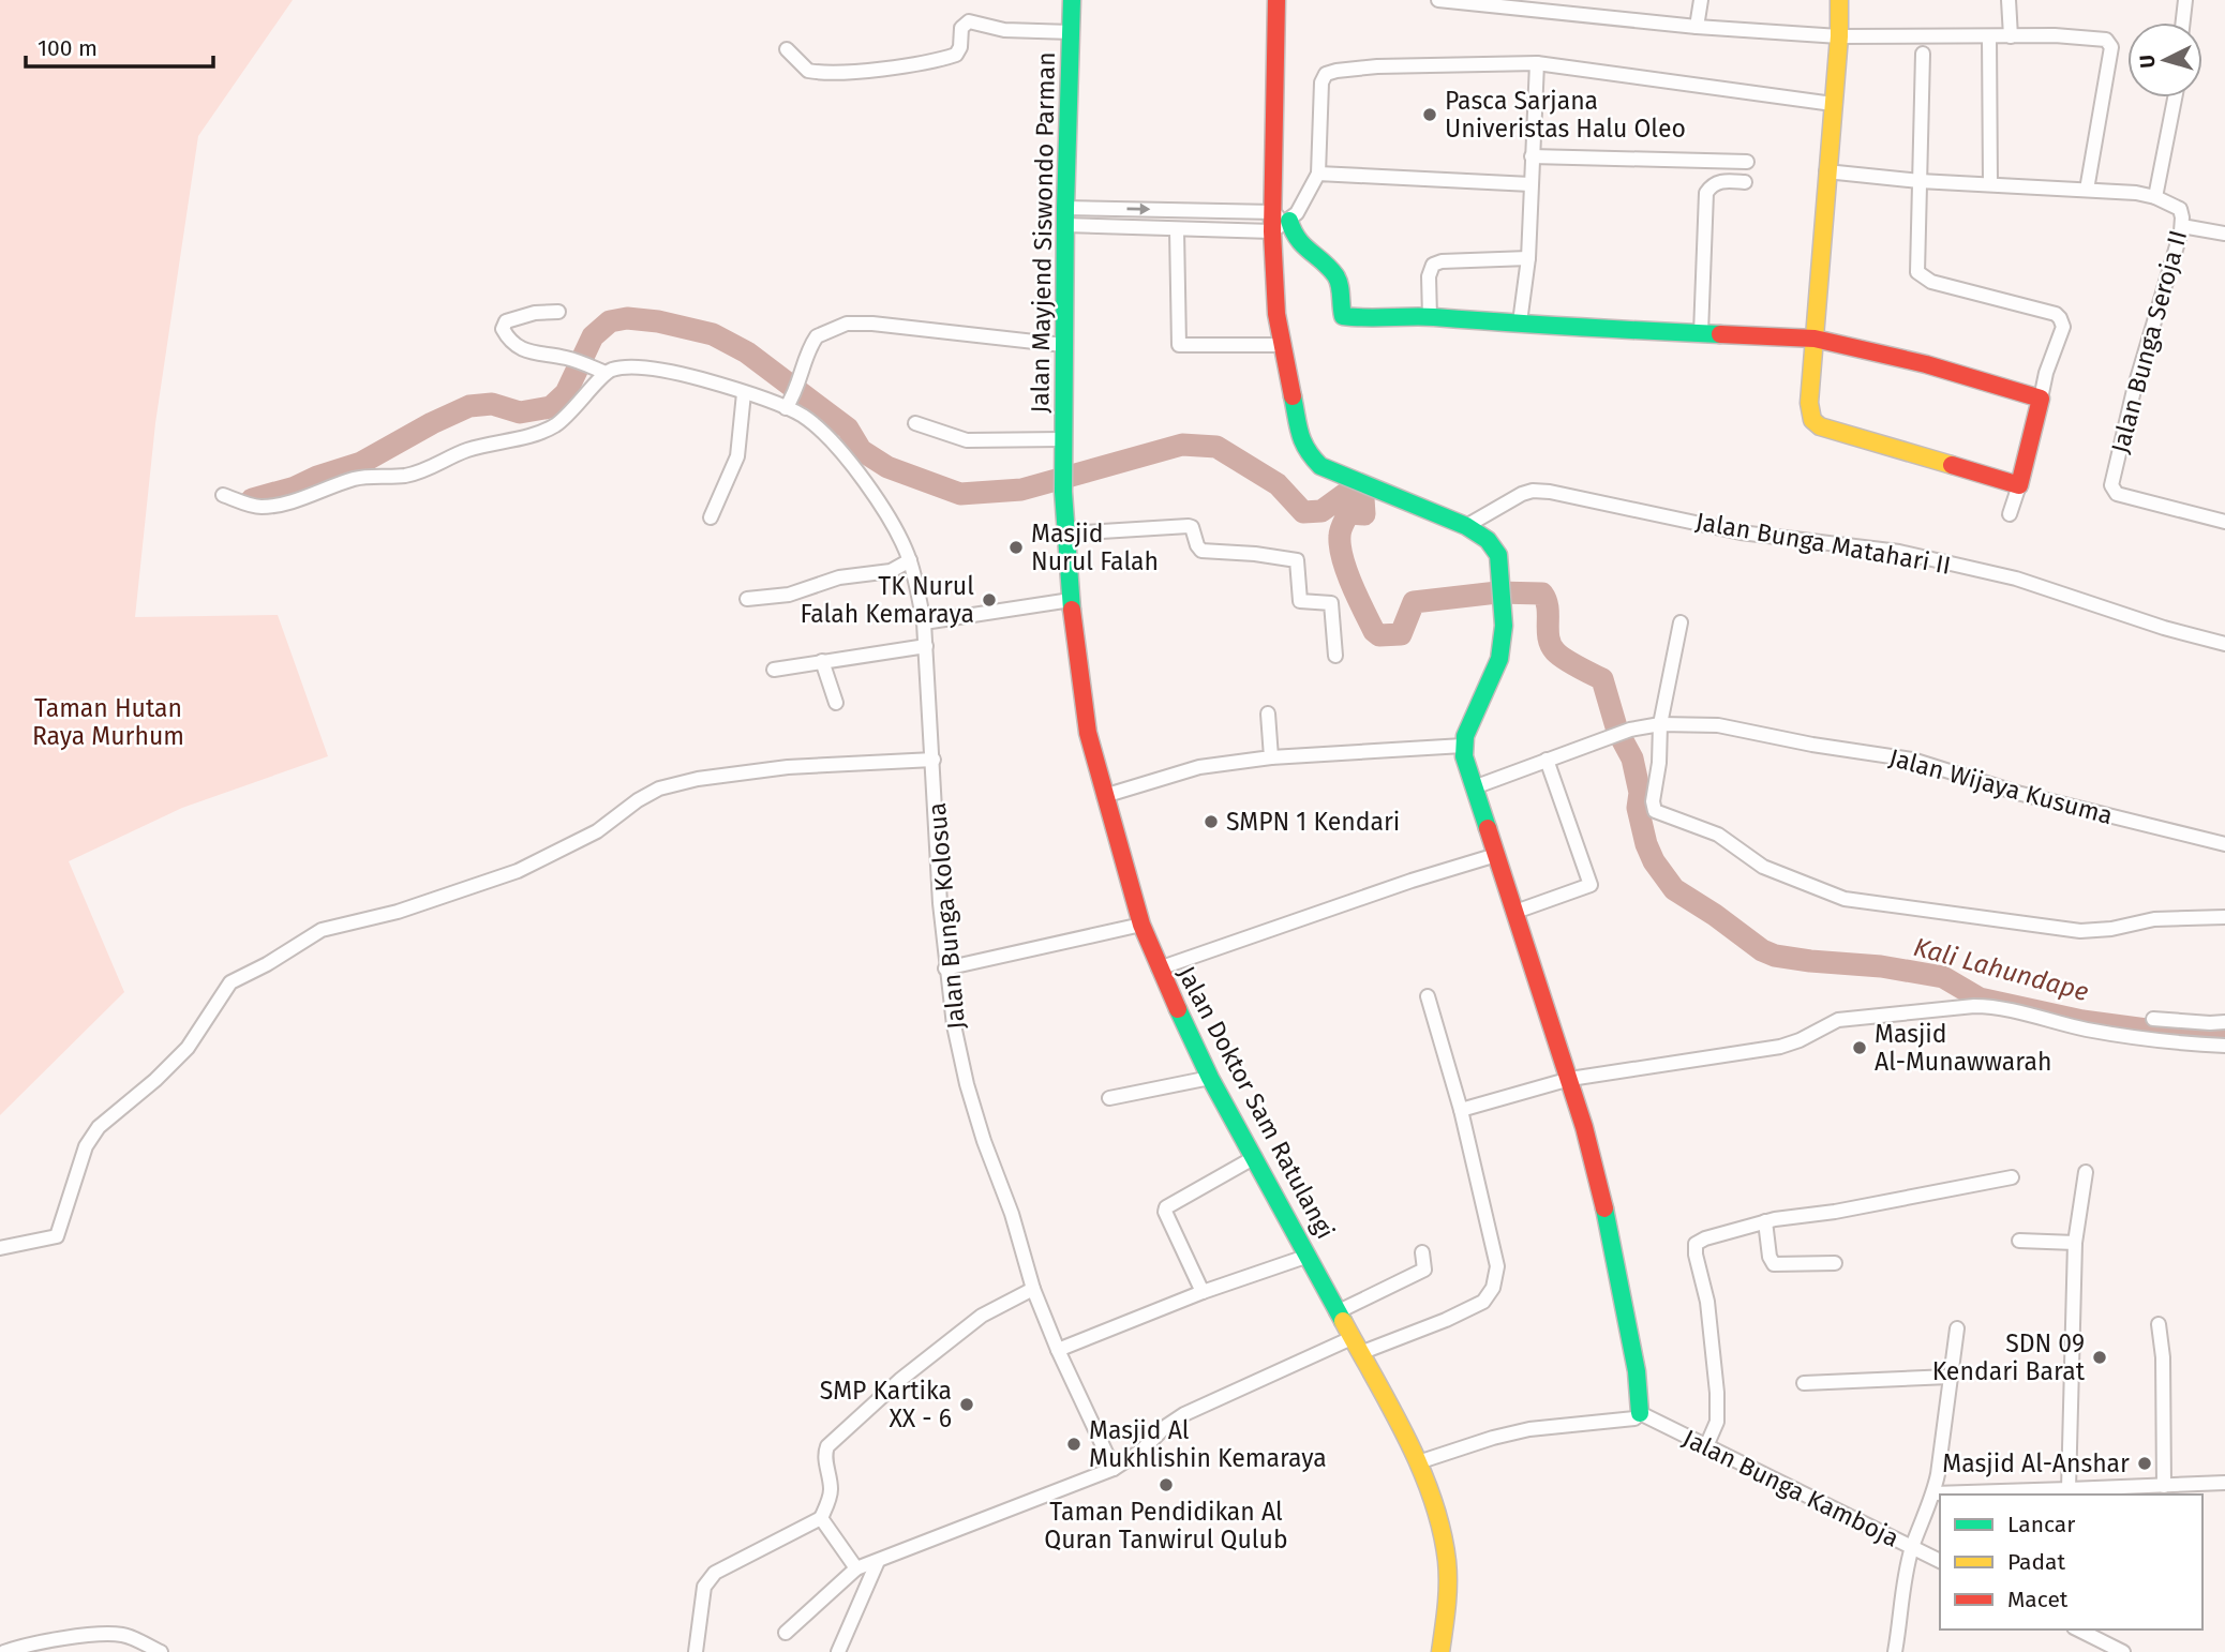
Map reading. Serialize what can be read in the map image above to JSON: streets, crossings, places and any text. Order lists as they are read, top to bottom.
{
  "streets": {
    "main road": ["Jalan Mayjend Siswondo Parman", "Jalan Doktor Sam Ratulangi"],
    "street": [
      "Jalan Bunga Seroja II",
      "Jalan Bunga Matahari II",
      "Jalan Wijaya Kusuma",
      "Jalan Bunga Kolosua",
      "Jalan Bunga Kamboja"
    ]
  },
  "crossings": [
    ["Jalan Mayjend Siswondo Parman", "Jalan Doktor Sam Ratulangi"]
  ],
  "water": ["Kali Lahundape"],
  "parks": ["Taman Hutan Raya Murhum"],
  "places": [
    "Pasca Sarjana Univeristas Halu Oleo",
    "Masjid Nurul Falah",
    "TK Nurul Falah Kemaraya",
    "SMPN 1 Kendari",
    "Masjid Al-Munawwarah",
    "SDN 09 Kendari Barat",
    "SMP Kartika XX - 6",
    "Masjid Al Mukhlishin Kemaraya",
    "Masjid Al-Anshar",
    "Taman Pendidikan Al Quran Tanwirul Qulub"
  ],
  "legend": ["Lancar", "Padat", "Macet"],
  "scale_bar": "100 m",
  "north": "left"
}
